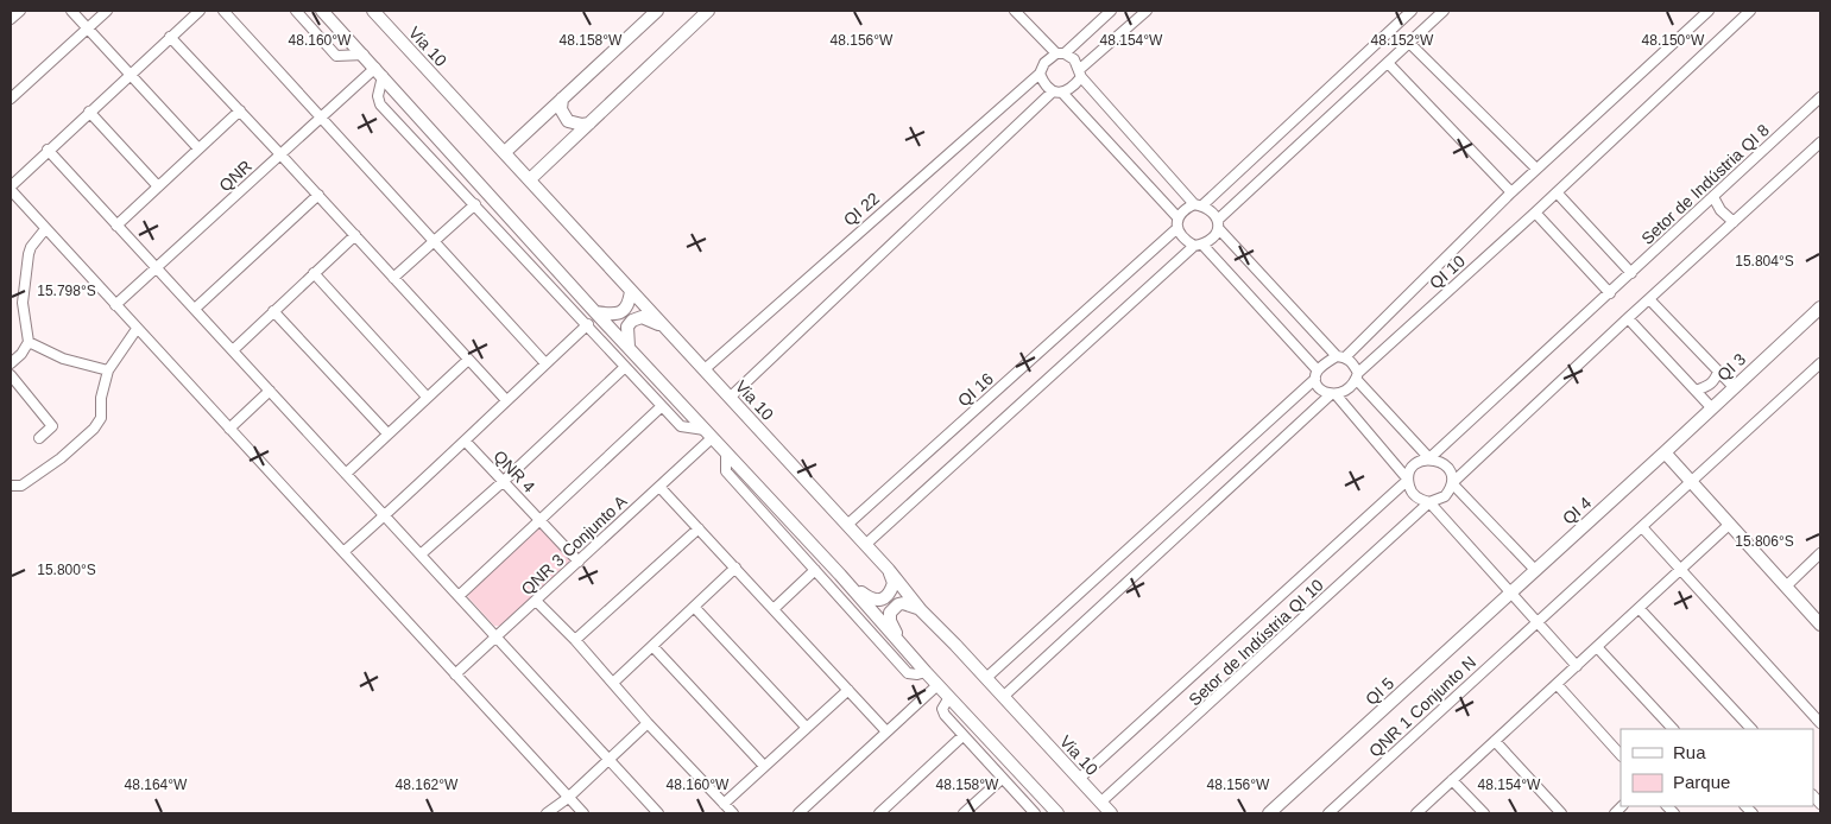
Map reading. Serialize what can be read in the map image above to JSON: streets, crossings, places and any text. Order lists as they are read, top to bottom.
{
  "streets": {
    "main road": [
      "Via 10",
      "QI 3",
      "QI 4",
      "QI 5"
    ],
    "street": [
      "QNR",
      "Setor de Indústria QI 8",
      "QI 22",
      "QI 10",
      "QI 16",
      "QNR 4",
      "QNR 3 Conjunto A",
      "Setor de Indústria QI 10",
      "QNR 1 Conjunto N"
    ]
  },
  "crossings": [
    ["Via 10", "QI 22"],
    ["Via 10", "QI 16"],
    ["Via 10", "Setor de Indústria QI 10"],
    ["Setor de Indústria QI 8", "Setor de Indústria QI 10"],
    ["QI 3", "QI 4"],
    ["QNR 4", "QNR 3 Conjunto A"],
    ["QI 4", "QI 5"]
  ],
  "legend": ["Rua", "Parque"],
  "coordinates": [
    "48.160°W",
    "48.158°W",
    "48.156°W",
    "48.154°W",
    "48.152°W",
    "48.150°W",
    "15.804°S",
    "15.798°S",
    "15.806°S",
    "15.800°S",
    "48.164°W",
    "48.162°W"
  ]
}
